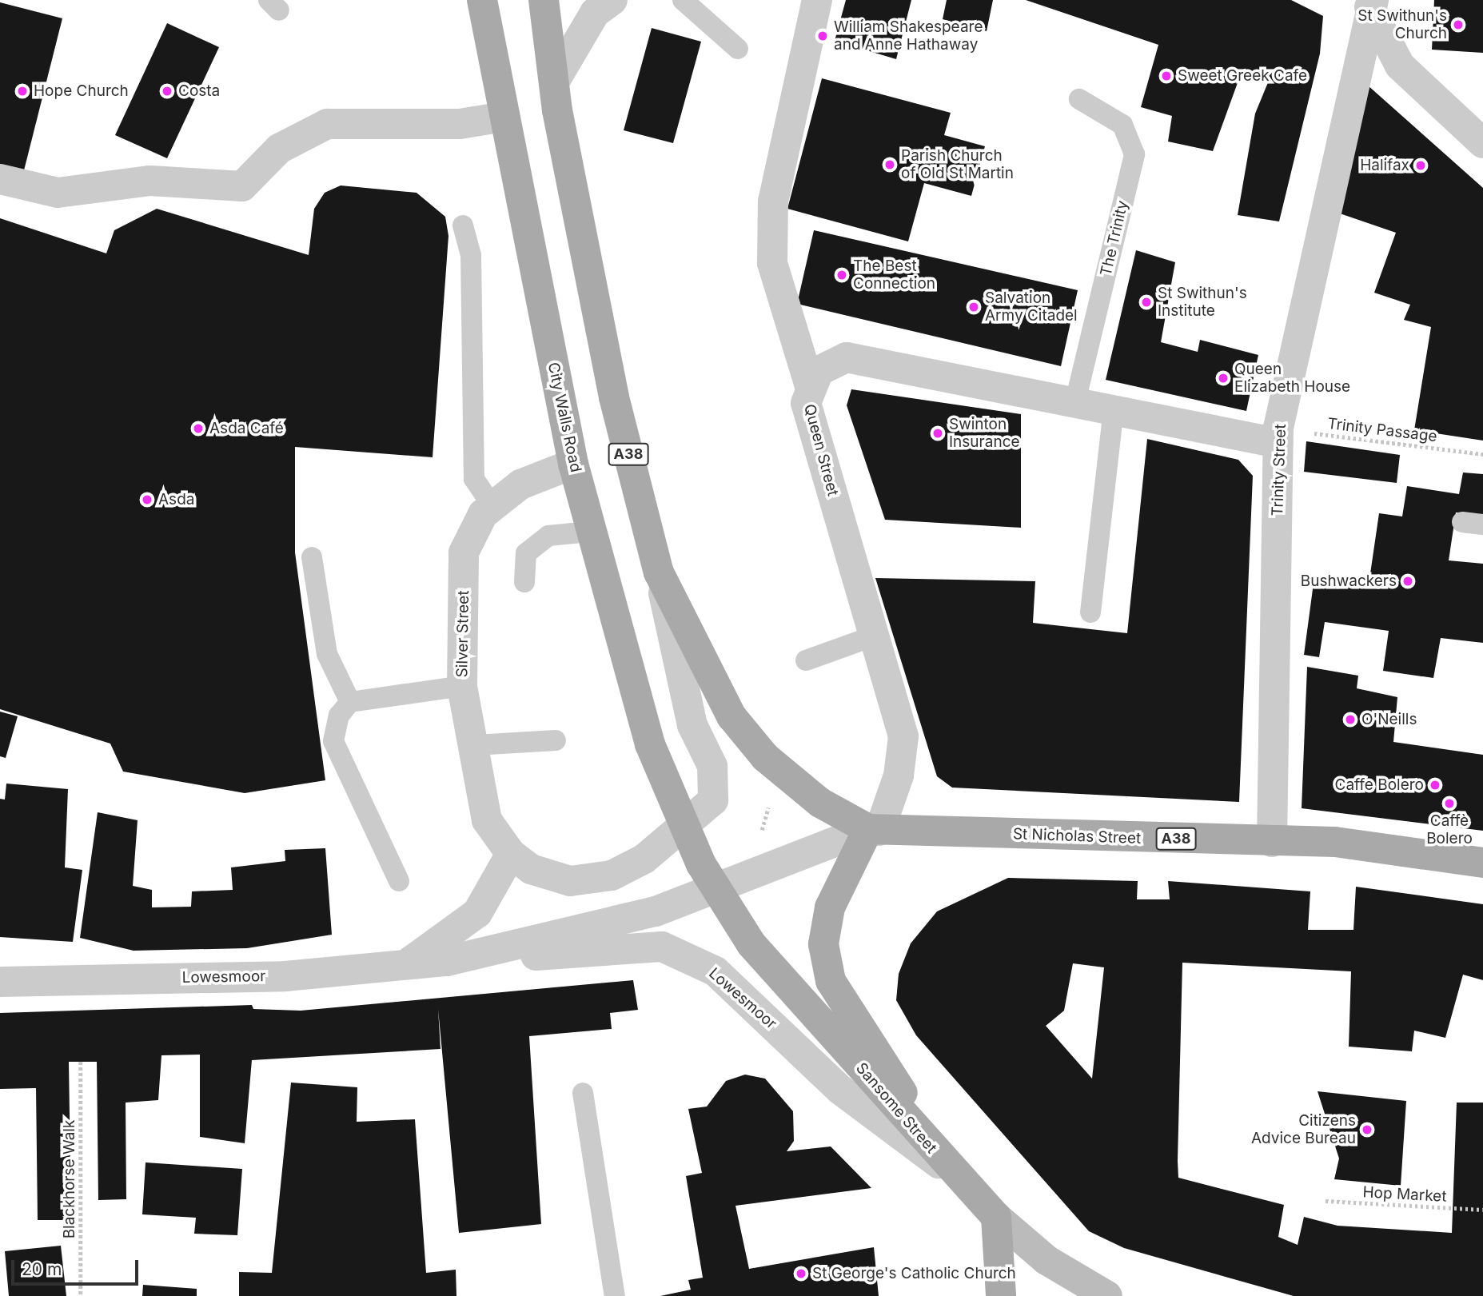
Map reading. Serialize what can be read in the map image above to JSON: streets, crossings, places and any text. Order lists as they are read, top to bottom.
{
  "streets": {
    "main road": [
      "City Walls Road",
      "A38",
      "St Nicholas Street",
      "Sansome Street"
    ],
    "street": [
      "Queen Street",
      "Trinity Street",
      "Silver Street",
      "Lowesmoor"
    ],
    "lane": ["The Trinity"],
    "path": ["Trinity Passage", "Blackhorse Walk", "Hop Market"]
  },
  "crossings": [
    ["City Walls Road", "Silver Street"],
    ["City Walls Road", "St Nicholas Street"],
    ["City Walls Road", "Lowesmoor"],
    ["City Walls Road", "Sansome Street"],
    ["Trinity Passage", "Trinity Street"],
    ["Queen Street", "A38"],
    ["Queen Street", "St Nicholas Street"],
    ["A38", "St Nicholas Street"],
    ["Trinity Street", "St Nicholas Street"],
    ["St Nicholas Street", "Lowesmoor"],
    ["St Nicholas Street", "Sansome Street"],
    ["Lowesmoor", "Sansome Street"]
  ],
  "places": [
    "St Swithun's Church",
    "William Shakespeare and Anne Hathaway",
    "Sweet Greek Cafe",
    "Hope Church",
    "Costa",
    "Parish Church of Old St Martin",
    "Halifax",
    "The Best Connection",
    "St Swithun's Institute",
    "Salvation Army Citadel",
    "Queen Elizabeth House",
    "Asda Café",
    "Swinton Insurance",
    "Asda",
    "Bushwackers",
    "O'Neills",
    "Caffe Bolero",
    "Caffè Bolero",
    "Citizens Advice Bureau",
    "St George's Catholic Church"
  ],
  "scale_bar": "20 m"
}
